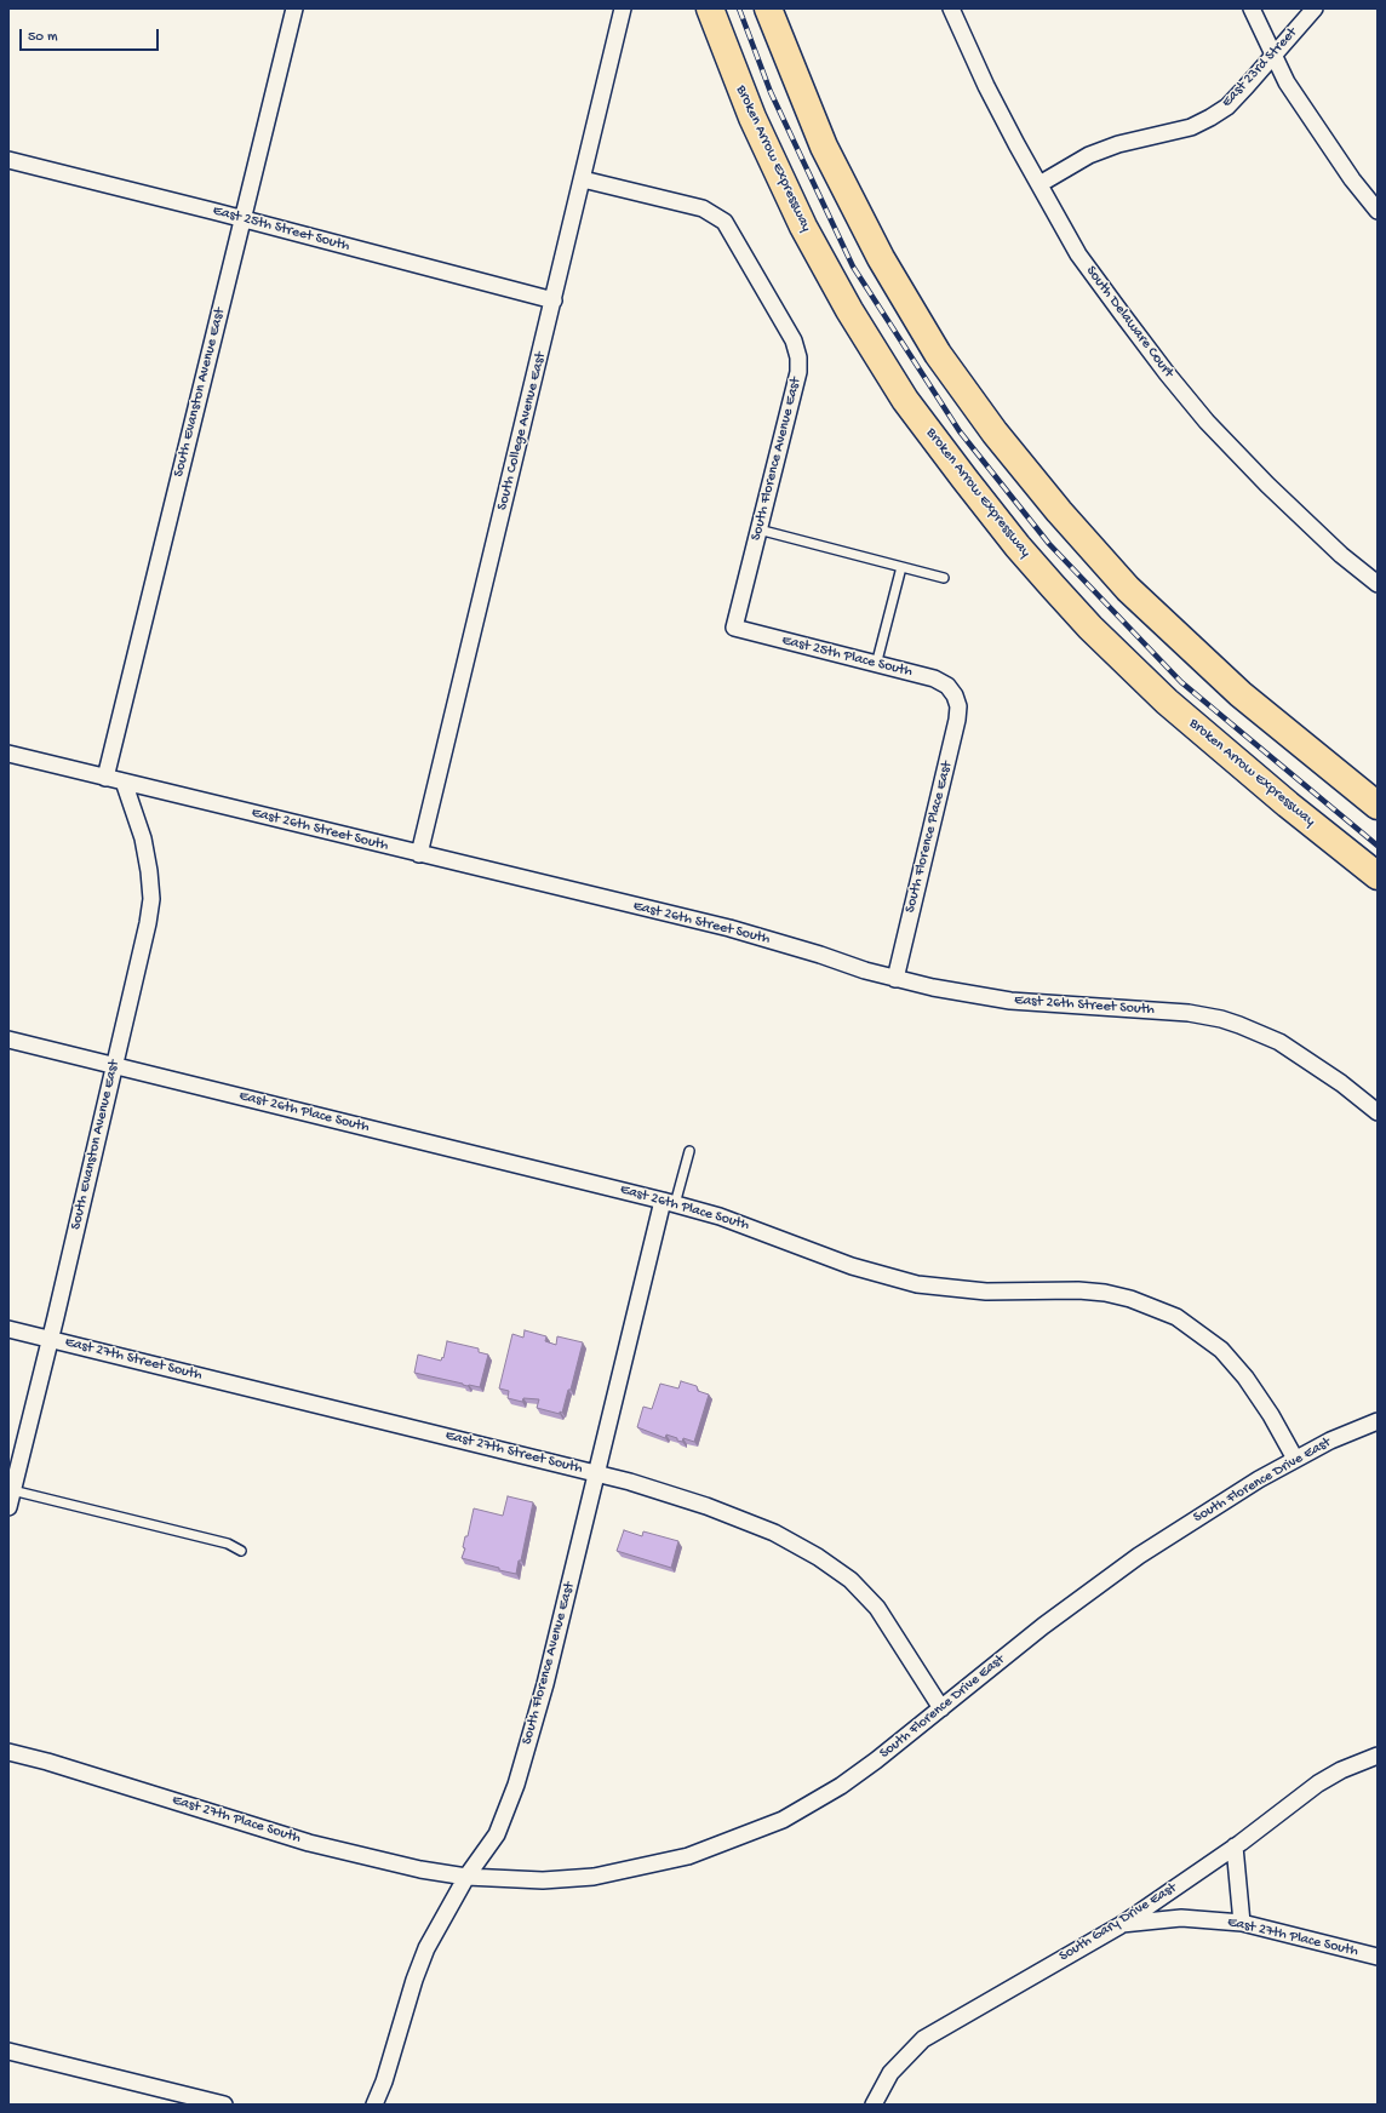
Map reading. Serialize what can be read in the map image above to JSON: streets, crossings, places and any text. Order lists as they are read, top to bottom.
{
  "streets": {
    "highway": ["Broken Arrow Expressway"],
    "street": [
      "East 23rd Street",
      "East 25th Street South",
      "South Delaware Court",
      "South Evanston Avenue East",
      "South College Avenue East",
      "South Florence Avenue East",
      "East 25th Place South",
      "East 26th Street South",
      "South Florence Place East",
      "East 26th Place South",
      "East 27th Street South",
      "South Florence Drive East",
      "East 27th Place South",
      "South Gary Drive East"
    ]
  },
  "crossings": [
    ["East 23rd Street", "South Delaware Court"],
    ["East 25th Street South", "South Evanston Avenue East"],
    ["East 25th Street South", "South College Avenue East"],
    ["South Evanston Avenue East", "East 26th Street South"],
    ["South Evanston Avenue East", "East 26th Place South"],
    ["South Evanston Avenue East", "East 27th Street South"],
    ["South College Avenue East", "South Florence Avenue East"],
    ["South College Avenue East", "East 26th Street South"],
    ["South Florence Avenue East", "East 25th Place South"],
    ["South Florence Avenue East", "East 26th Place South"],
    ["South Florence Avenue East", "East 27th Street South"],
    ["South Florence Avenue East", "South Florence Drive East"],
    ["South Florence Avenue East", "East 27th Place South"],
    ["East 25th Place South", "South Florence Place East"],
    ["East 26th Street South", "South Florence Place East"],
    ["East 26th Place South", "South Florence Drive East"],
    ["East 27th Street South", "South Florence Drive East"],
    ["South Florence Drive East", "East 27th Place South"],
    ["East 27th Place South", "South Gary Drive East"]
  ],
  "scale_bar": "50 m"
}
